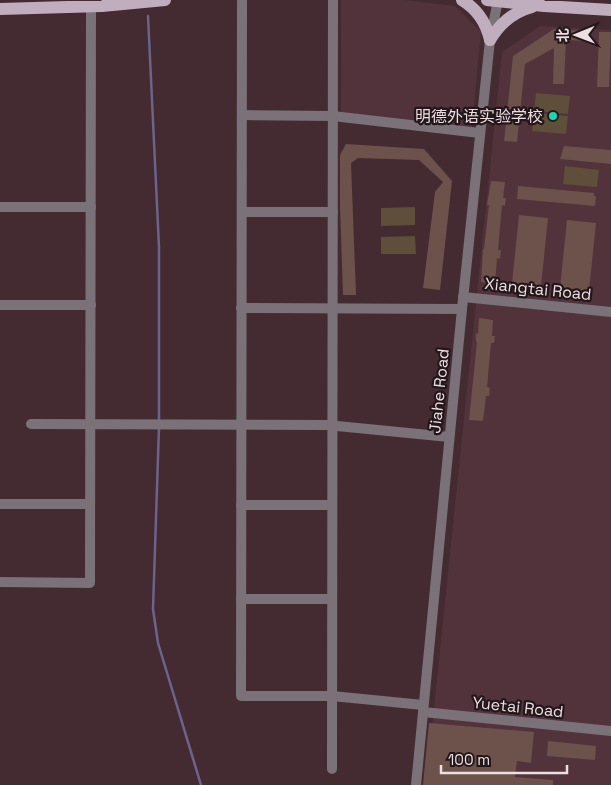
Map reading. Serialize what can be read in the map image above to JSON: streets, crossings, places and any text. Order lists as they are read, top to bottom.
{
  "streets": {
    "street": ["Xiangtai Road", "Jiahe Road", "Yuetai Road"]
  },
  "crossings": [
    ["Xiangtai Road", "Jiahe Road"],
    ["Jiahe Road", "Yuetai Road"]
  ],
  "places": ["明德外语实验学校"],
  "scale_bar": "100 m",
  "north": "left"
}
